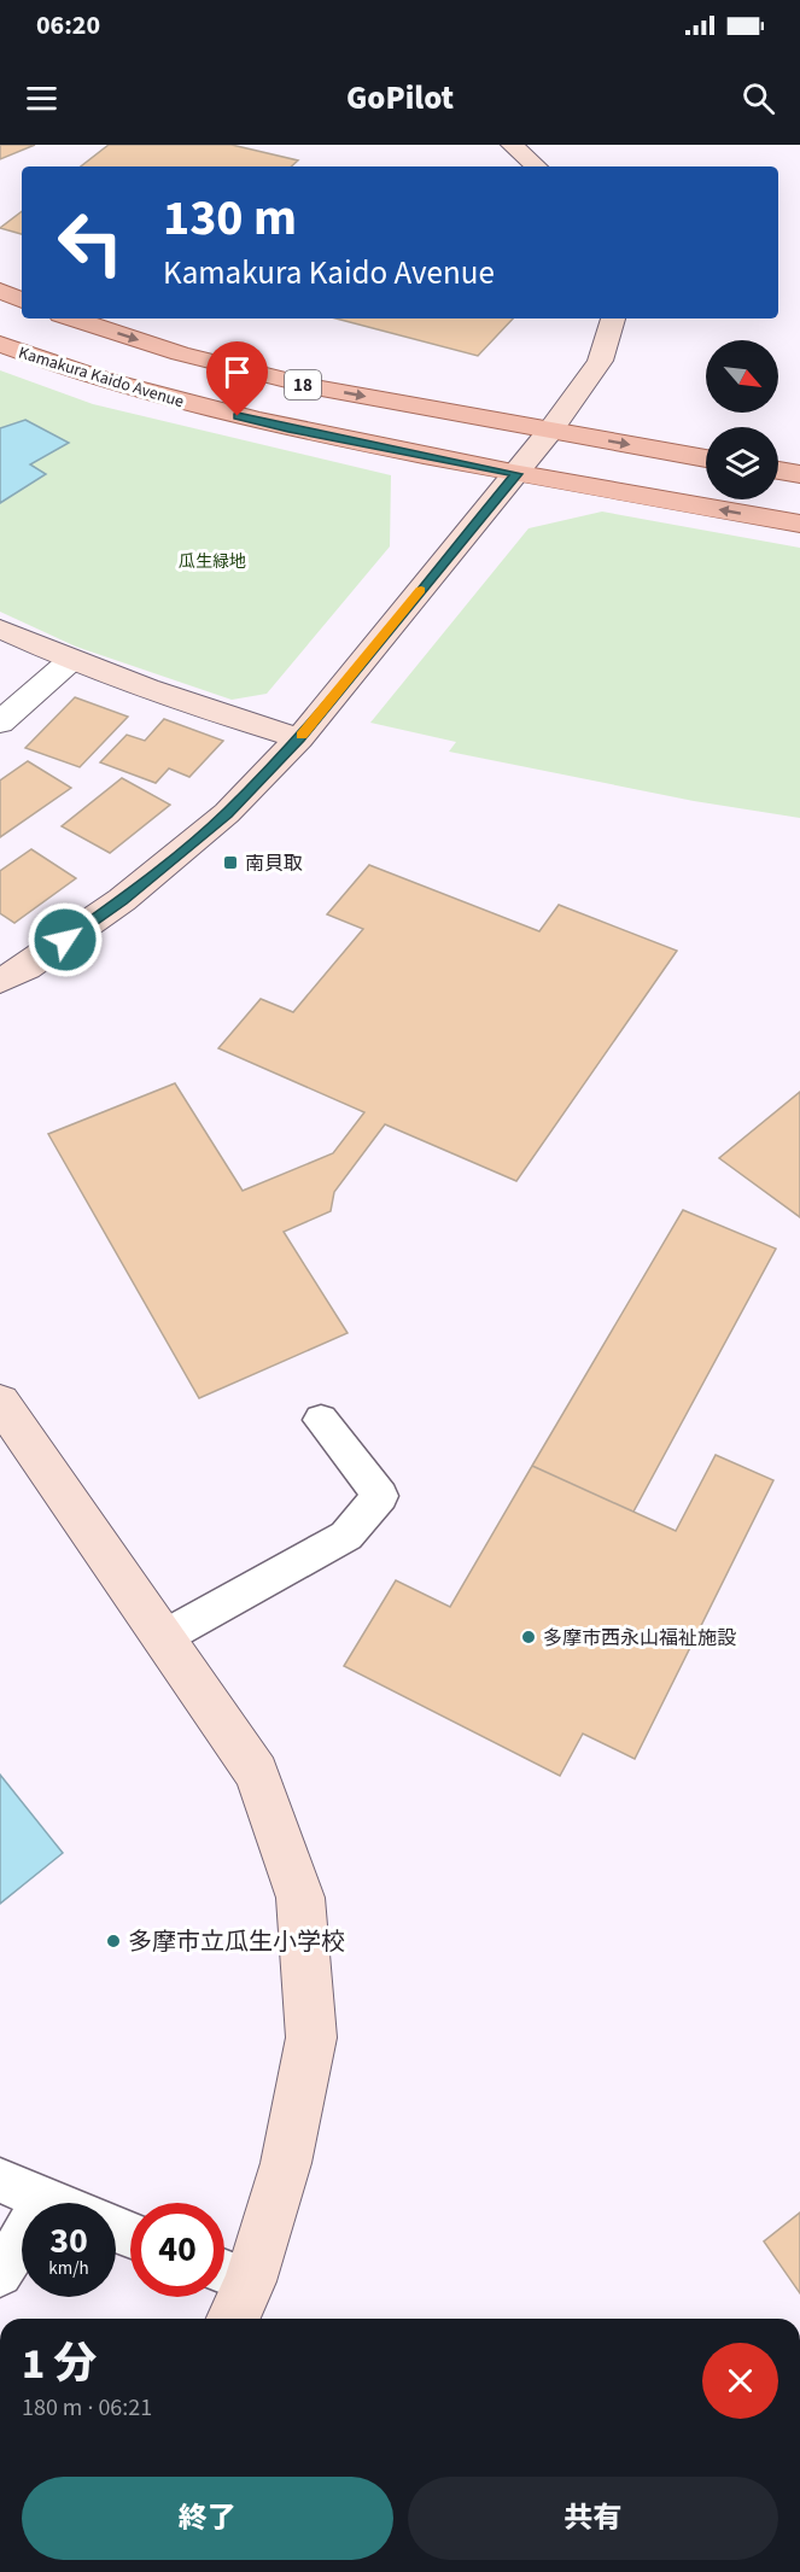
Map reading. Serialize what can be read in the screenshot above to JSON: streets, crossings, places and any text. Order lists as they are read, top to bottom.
{
  "streets": {
    "main road": ["Kamakura Kaido Avenue", "18"]
  },
  "parks": ["瓜生緑地"],
  "places": {
    "transit": ["南貝取"],
    "other": ["多摩市西永山福祉施設", "多摩市立瓜生小学校"]
  },
  "north": "bottom right",
  "page": {
    "status": "06:20",
    "header": "GoPilot",
    "turn": ["130 m", "Kamakura Kaido Avenue"],
    "speed": "30 km/h",
    "limit": "40",
    "heading": ["1 分", "180 m · 06:21"],
    "buttons": ["終了", "共有"]
  }
}
